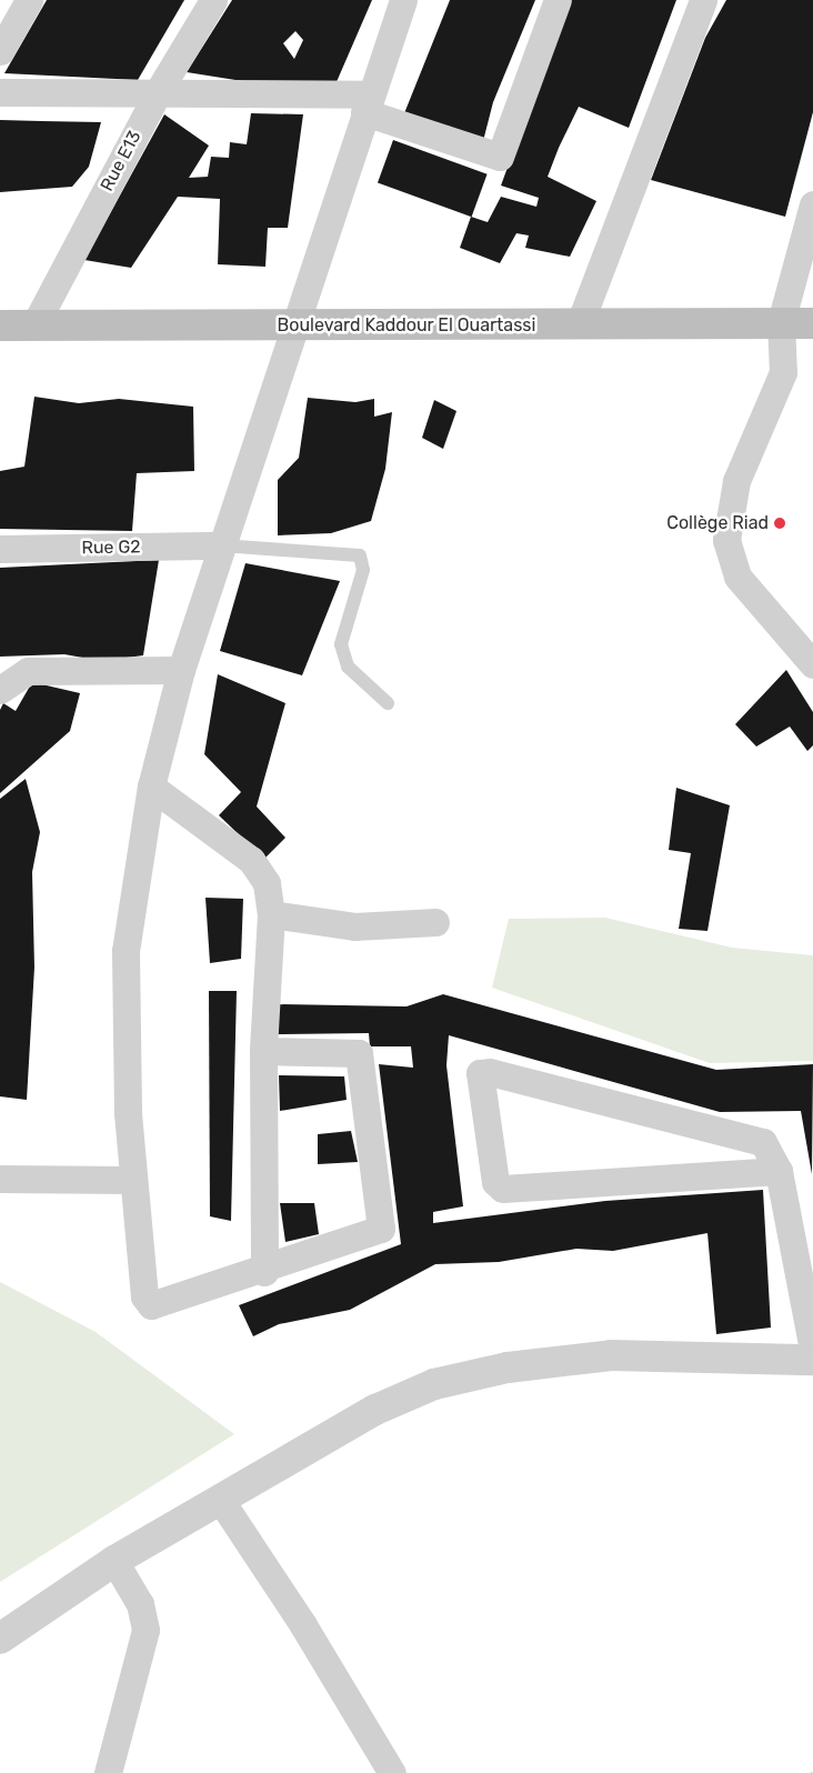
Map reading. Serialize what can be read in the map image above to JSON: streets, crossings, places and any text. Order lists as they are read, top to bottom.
{
  "streets": {
    "main road": ["Boulevard Kaddour El Ouartassi"],
    "street": ["Rue E13", "Rue G2"]
  },
  "crossings": [
    ["Rue E13", "Boulevard Kaddour El Ouartassi"]
  ],
  "places": ["Collège Riad"]
}
